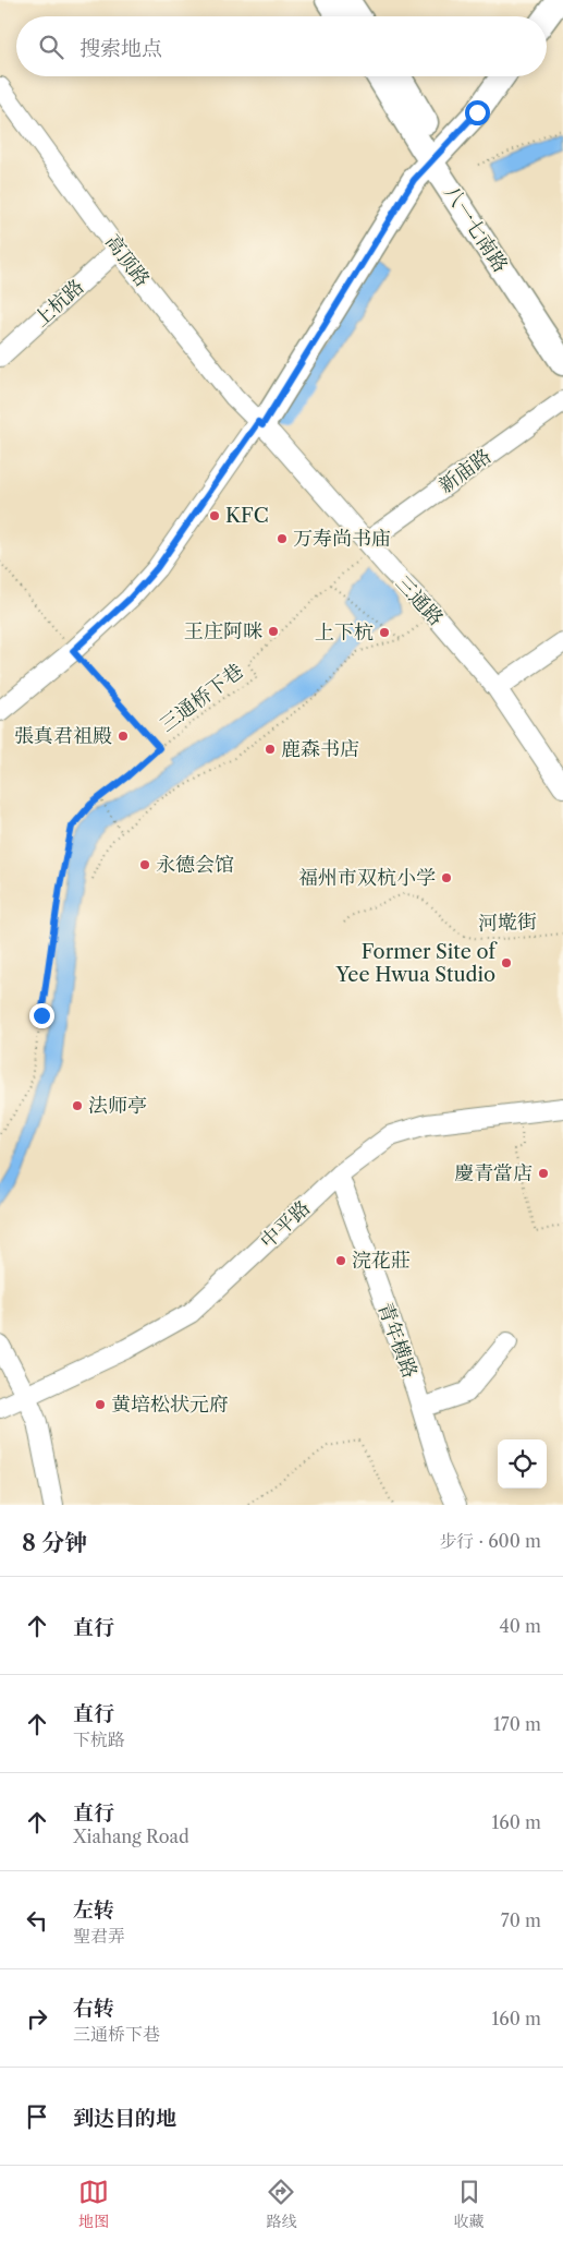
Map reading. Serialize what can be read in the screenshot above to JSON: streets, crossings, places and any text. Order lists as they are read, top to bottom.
{
  "streets": {
    "main road": ["八一七南路"],
    "street": [
      "高顶路",
      "上杭路",
      "新庙路",
      "三通路",
      "中平路",
      "青年横路"
    ],
    "path": ["三通桥下巷", "河墘街"]
  },
  "crossings": [
    ["高顶路", "上杭路"],
    ["高顶路", "三通路"],
    ["新庙路", "三通路"],
    ["新庙路", "三通桥下巷"],
    ["三通路", "三通桥下巷"],
    ["中平路", "青年横路"]
  ],
  "places": [
    "KFC",
    "万寿尚书庙",
    "王庄阿咪",
    "上下杭",
    "張真君祖殿",
    "鹿森书店",
    "永德会馆",
    "福州市双杭小学",
    "Former Site of Yee Hwua Studio",
    "法师亭",
    "慶青當店",
    "浣花莊",
    "黄培松状元府"
  ],
  "page": {
    "search": "搜索地点",
    "heading": ["8 分钟", "步行 · 600 m"],
    "list": [
      ["直行", "40 m"],
      ["直行", "下杭路", "170 m"],
      ["直行", "Xiahang Road", "160 m"],
      ["左转", "聖君弄", "70 m"],
      ["右转", "三通桥下巷", "160 m"],
      "到达目的地"
    ],
    "nav": ["地图", "路线", "收藏"]
  }
}
